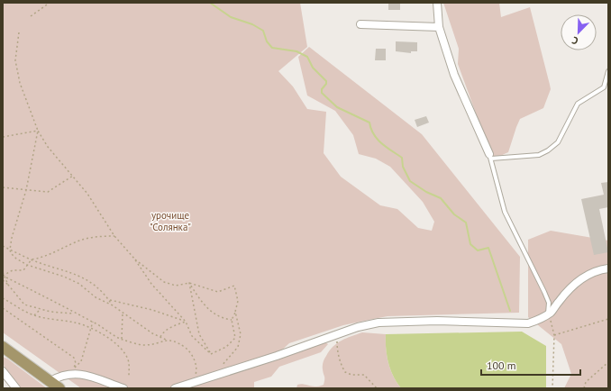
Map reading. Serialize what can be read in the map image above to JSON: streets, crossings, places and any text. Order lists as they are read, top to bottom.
{
  "parks": ["урочище \"Солянка\""],
  "scale_bar": "100 m",
  "north": "bottom left"
}
